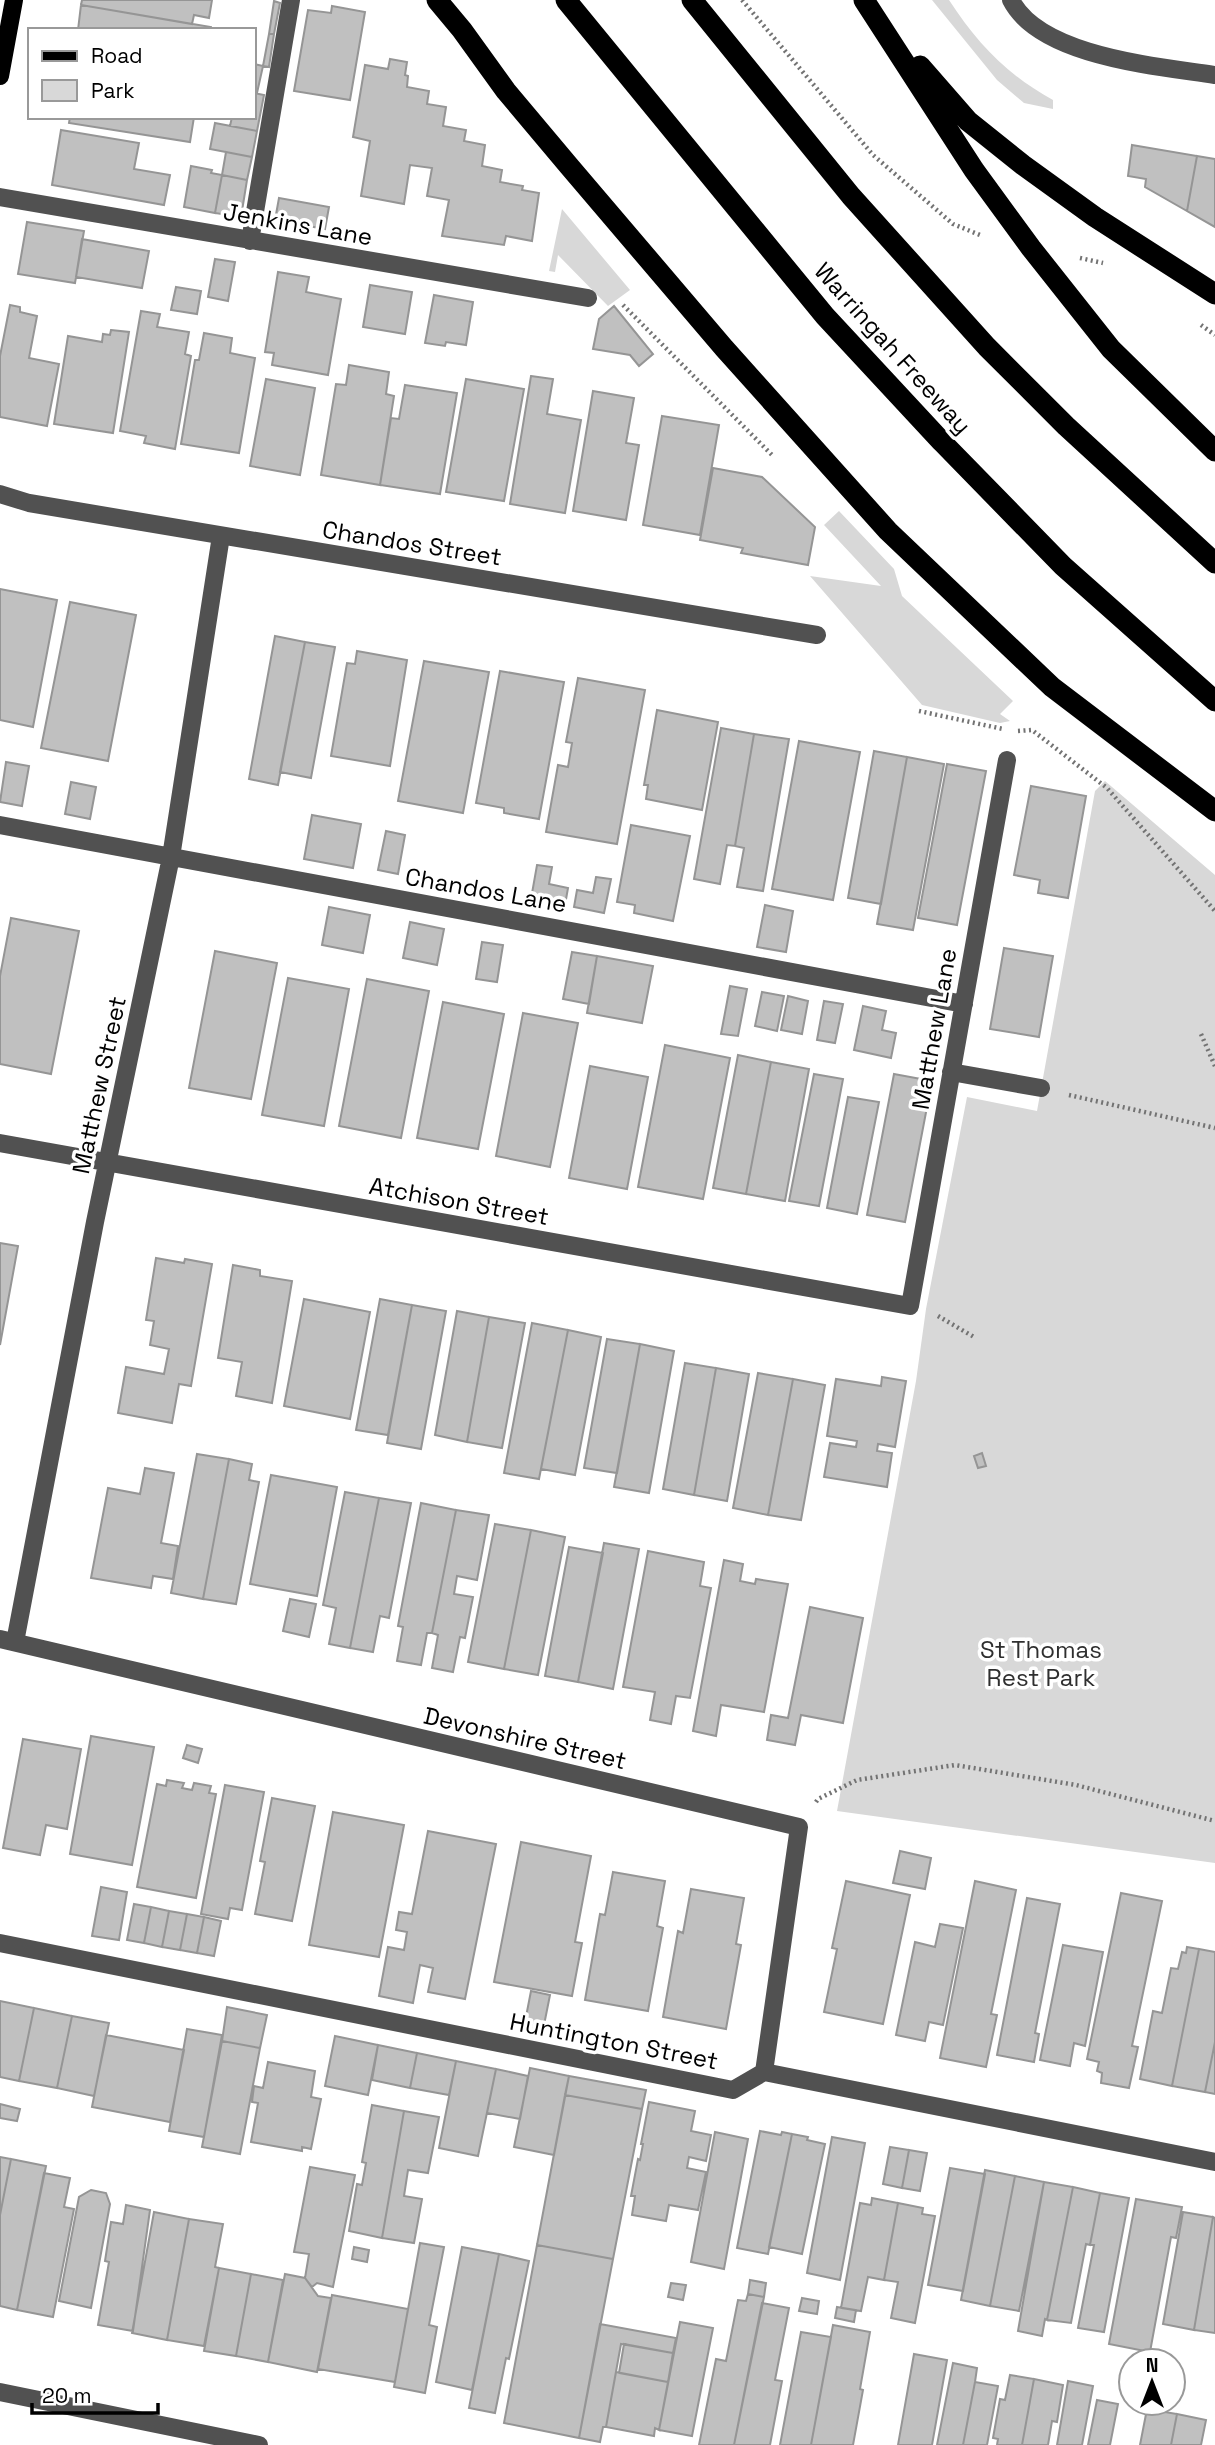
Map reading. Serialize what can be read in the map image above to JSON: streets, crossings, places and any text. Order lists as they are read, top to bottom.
{
  "streets": {
    "highway": ["Warringah Freeway"],
    "street": [
      "Jenkins Lane",
      "Chandos Street",
      "Chandos Lane",
      "Matthew Lane",
      "Matthew Street",
      "Atchison Street",
      "Devonshire Street",
      "Huntington Street"
    ]
  },
  "crossings": [
    ["Chandos Street", "Matthew Street"],
    ["Chandos Lane", "Matthew Lane"],
    ["Chandos Lane", "Matthew Street"],
    ["Matthew Lane", "Atchison Street"],
    ["Matthew Street", "Atchison Street"],
    ["Matthew Street", "Devonshire Street"]
  ],
  "parks": ["St Thomas Rest Park"],
  "legend": ["Road", "Park"],
  "scale_bar": "20 m",
  "north": "top"
}
